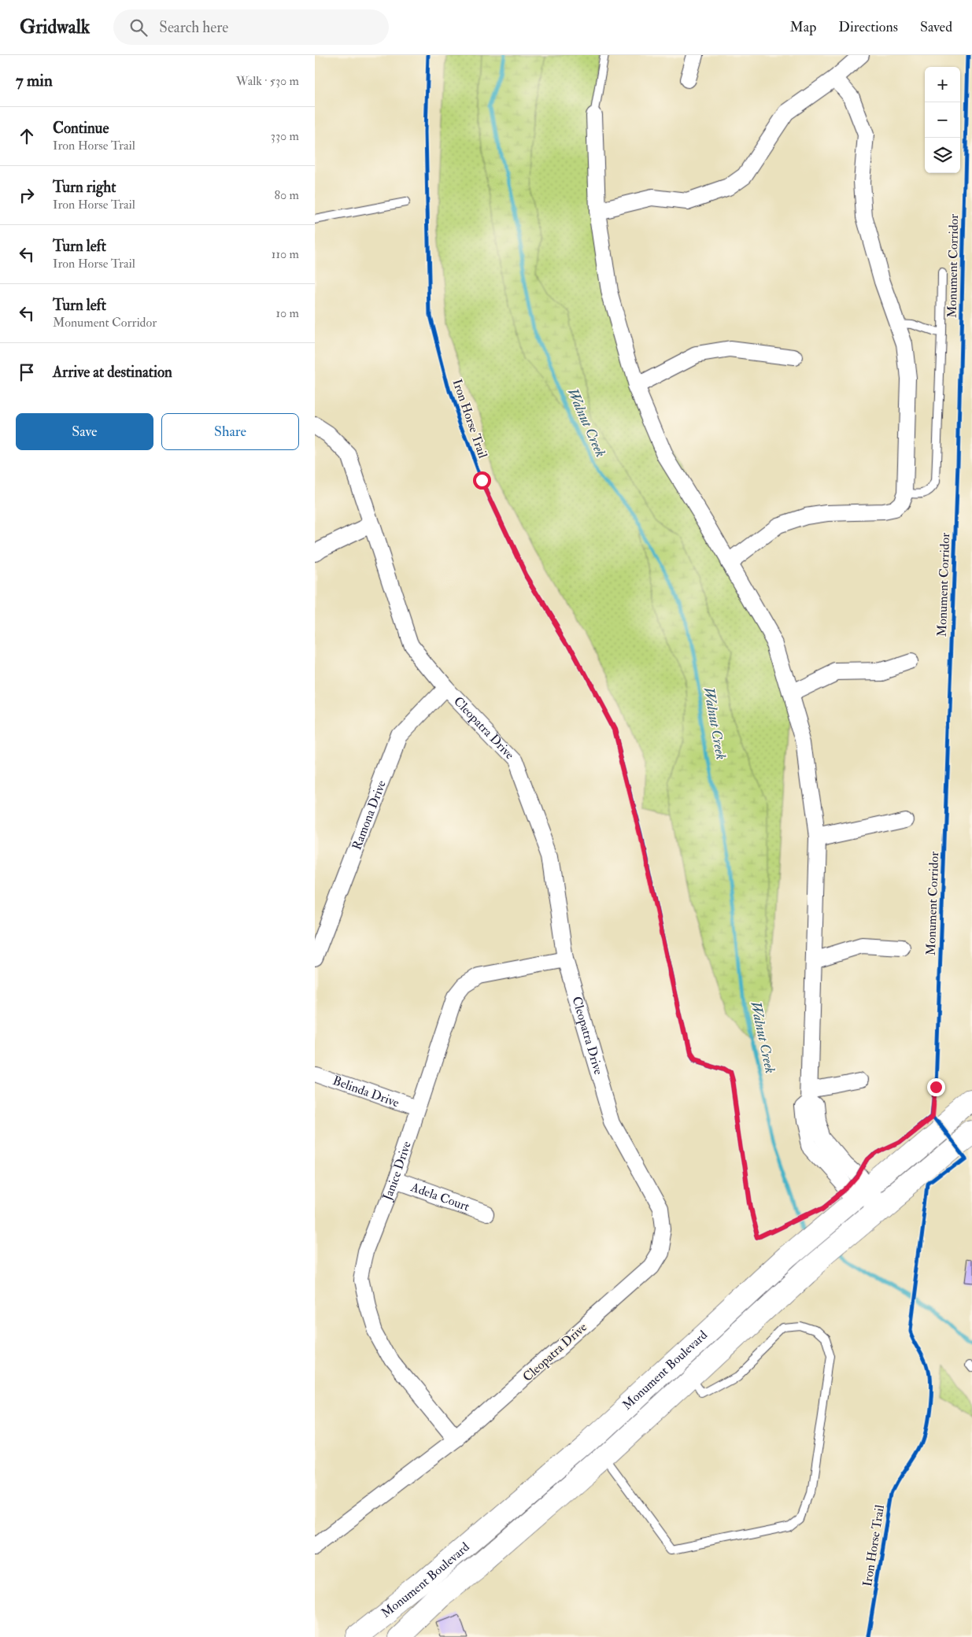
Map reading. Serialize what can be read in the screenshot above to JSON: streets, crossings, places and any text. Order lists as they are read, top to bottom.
{
  "streets": {
    "main road": ["Monument Boulevard"],
    "street": [
      "Cleopatra Drive",
      "Ramona Drive",
      "Belinda Drive",
      "Janice Drive",
      "Adela Court"
    ],
    "cycle path": ["Monument Corridor", "Iron Horse Trail"]
  },
  "crossings": [
    ["Cleopatra Drive", "Ramona Drive"],
    ["Cleopatra Drive", "Janice Drive"],
    ["Belinda Drive", "Janice Drive"],
    ["Janice Drive", "Adela Court"]
  ],
  "water": ["Walnut Creek"],
  "page": {
    "header": "Gridwalk",
    "search": "Search here",
    "nav": ["Map", "Directions", "Saved"],
    "heading": ["7 min", "Walk · 530 m"],
    "map_buttons": ["+", "−"],
    "list": [
      ["Continue", "Iron Horse Trail", "330 m"],
      ["Turn right", "Iron Horse Trail", "80 m"],
      ["Turn left", "Iron Horse Trail", "110 m"],
      ["Turn left", "Monument Corridor", "10 m"],
      "Arrive at destination"
    ],
    "buttons": ["Save", "Share"]
  }
}
